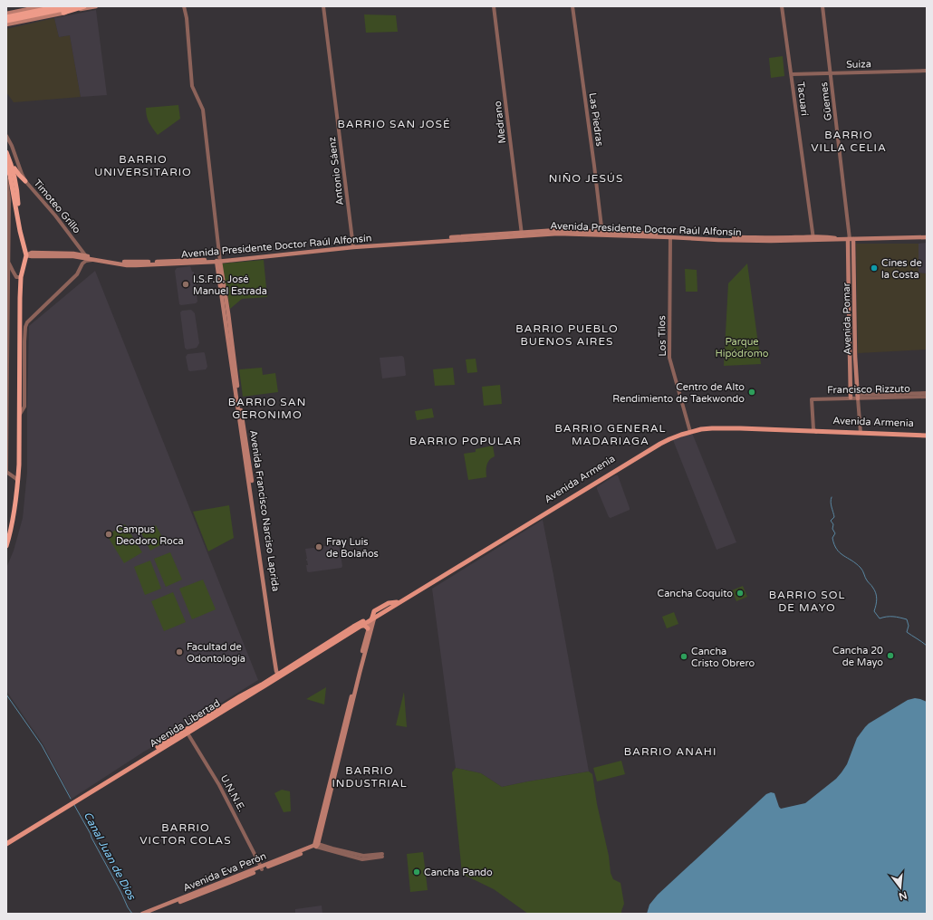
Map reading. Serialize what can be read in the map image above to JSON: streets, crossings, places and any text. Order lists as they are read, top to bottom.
{
  "streets": {
    "main road": [
      "Avenida Presidente Doctor Raúl Alfonsín",
      "Avenida Pomar",
      "Avenida Armenia",
      "Avenida Francisco Narciso Laprida",
      "Avenida Libertad",
      "Avenida Eva Perón"
    ],
    "street": [
      "Suiza",
      "Tacuarí",
      "Güemes",
      "Las Piedras",
      "Medrano",
      "Antonio Sáenz",
      "Timoteo Grillo",
      "Los Tilos",
      "Francisco Rizzuto",
      "U.N.N.E."
    ]
  },
  "crossings": [
    ["Suiza", "Tacuarí"],
    ["Suiza", "Güemes"],
    ["Tacuarí", "Avenida Presidente Doctor Raúl Alfonsín"],
    ["Güemes", "Avenida Presidente Doctor Raúl Alfonsín"],
    ["Güemes", "Avenida Pomar"],
    ["Las Piedras", "Avenida Presidente Doctor Raúl Alfonsín"],
    ["Medrano", "Avenida Presidente Doctor Raúl Alfonsín"],
    ["Antonio Sáenz", "Avenida Presidente Doctor Raúl Alfonsín"],
    ["Timoteo Grillo", "Avenida Presidente Doctor Raúl Alfonsín"],
    ["Avenida Presidente Doctor Raúl Alfonsín", "Avenida Pomar"],
    ["Avenida Presidente Doctor Raúl Alfonsín", "Los Tilos"],
    ["Avenida Presidente Doctor Raúl Alfonsín", "Avenida Francisco Narciso Laprida"],
    ["Avenida Pomar", "Francisco Rizzuto"],
    ["Los Tilos", "Avenida Armenia"],
    ["Francisco Rizzuto", "Avenida Armenia"],
    ["Avenida Armenia", "Avenida Libertad"],
    ["Avenida Francisco Narciso Laprida", "Avenida Libertad"],
    ["Avenida Libertad", "U.N.N.E."],
    ["U.N.N.E.", "Avenida Eva Perón"]
  ],
  "districts": [
    "BARRIO SAN JOSÉ",
    "BARRIO VILLA CELIA",
    "BARRIO UNIVERSITARIO",
    "NIÑO JESÚS",
    "BARRIO PUEBLO BUENOS AIRES",
    "BARRIO SAN GERONIMO",
    "BARRIO GENERAL MADARIAGA",
    "BARRIO POPULAR",
    "BARRIO SOL DE MAYO",
    "BARRIO ANAHI",
    "BARRIO INDUSTRIAL",
    "BARRIO VICTOR COLAS"
  ],
  "water": ["Canal Juan de Dios"],
  "parks": ["Parque Hipódromo"],
  "places": [
    "Cines de la Costa",
    "I.S.F.D. José Manuel Estrada",
    "Centro de Alto Rendimiento de Taekwondo",
    "Campus Deodoro Roca",
    "Fray Luis de Bolaños",
    "Cancha Coquito",
    "Facultad de Odontología",
    "Cancha 20 de Mayo",
    "Cancha Cristo Obrero",
    "Cancha Pando"
  ],
  "north": "bottom"
}
